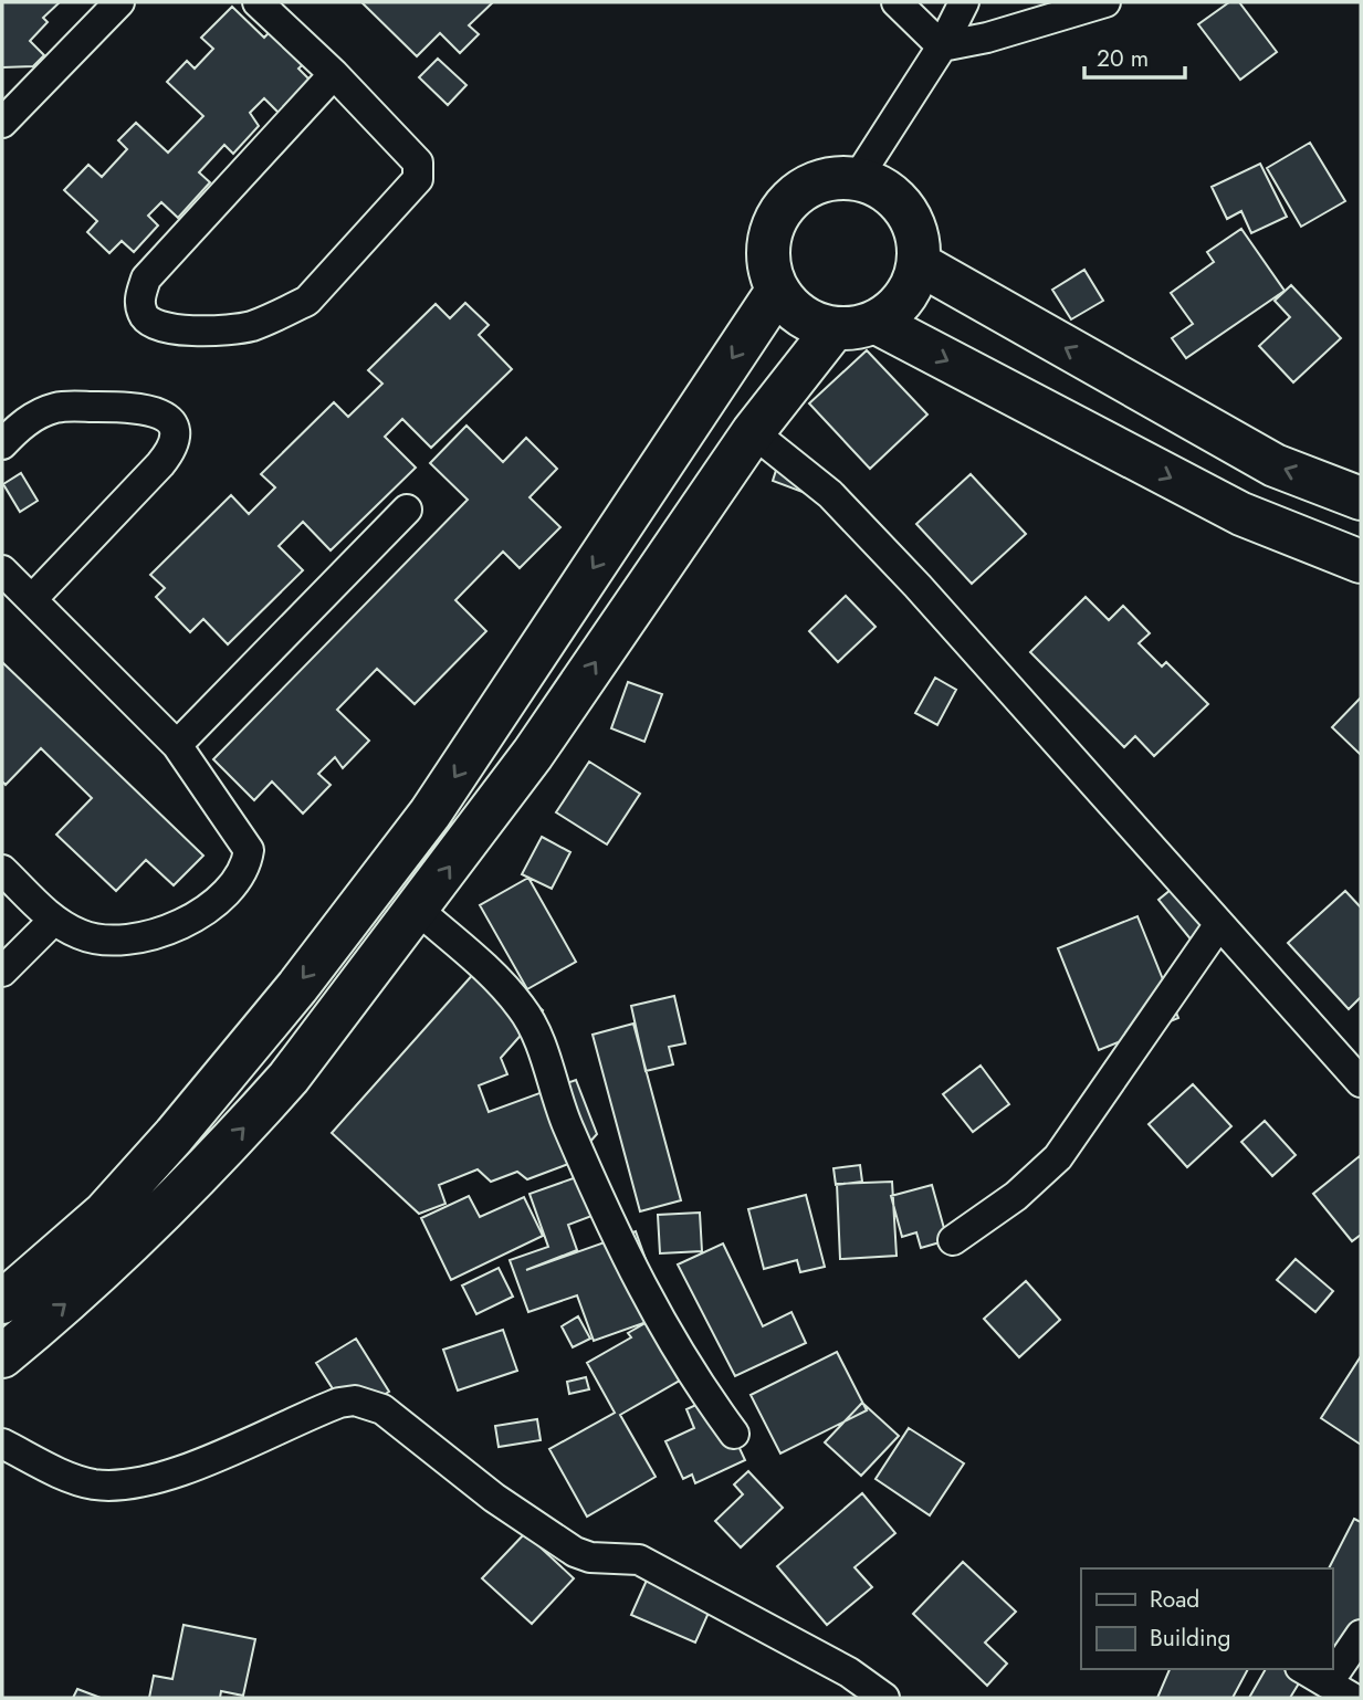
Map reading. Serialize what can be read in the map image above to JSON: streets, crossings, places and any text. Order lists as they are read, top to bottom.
{
  "legend": ["Road", "Building"],
  "scale_bar": "20 m"
}
